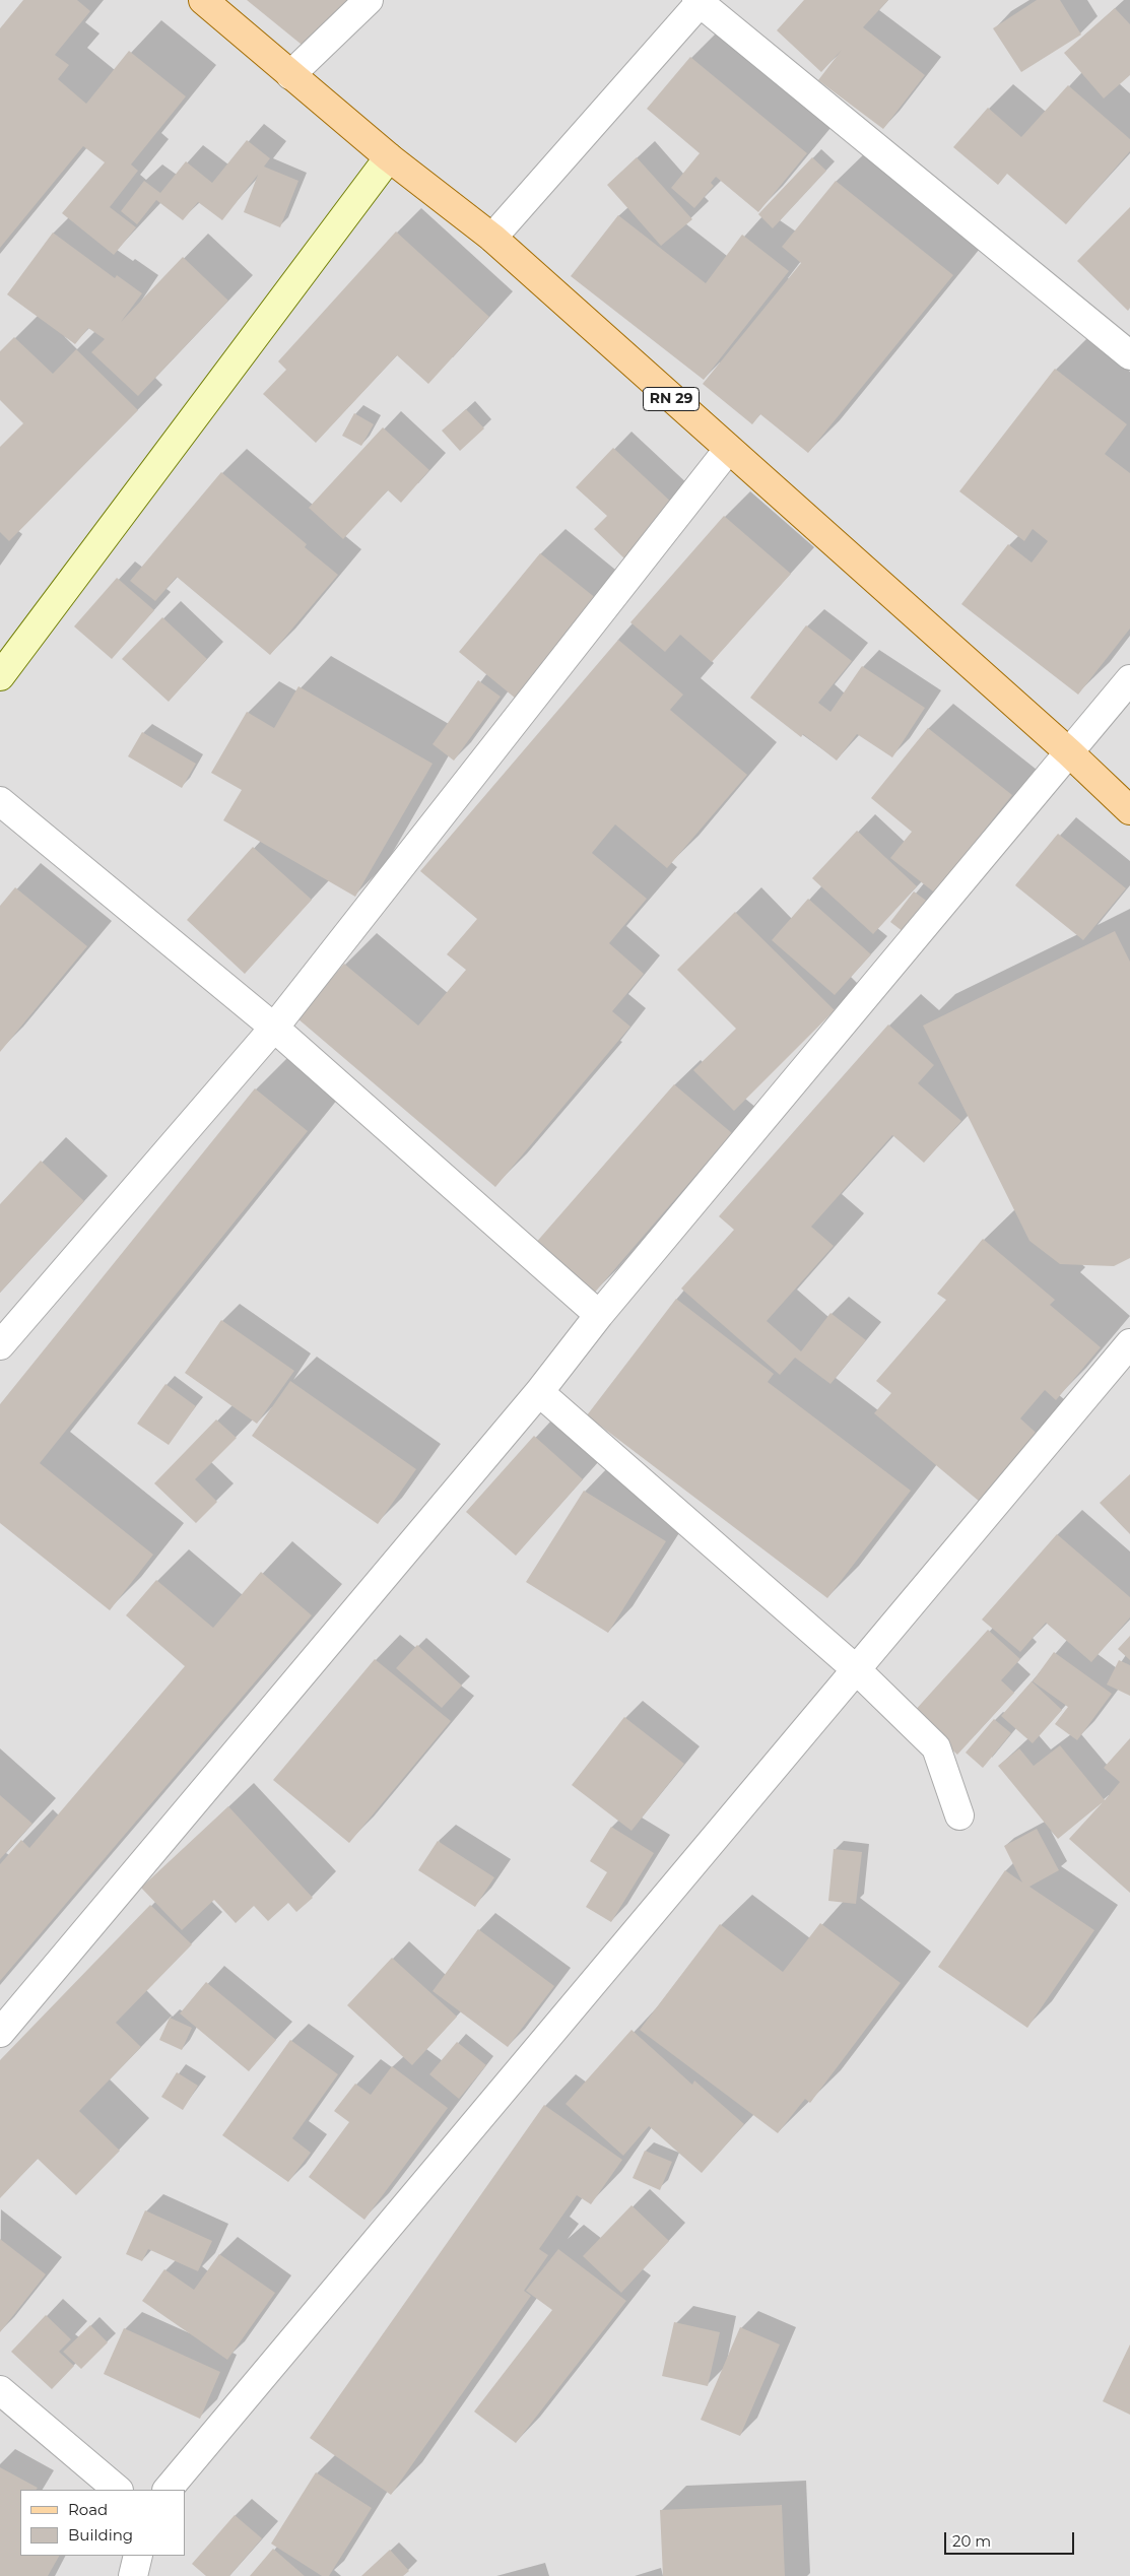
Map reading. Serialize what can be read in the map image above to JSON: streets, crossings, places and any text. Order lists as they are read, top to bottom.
{
  "streets": {
    "main road": ["RN 29"]
  },
  "legend": ["Road", "Building"],
  "scale_bar": "20 m"
}
